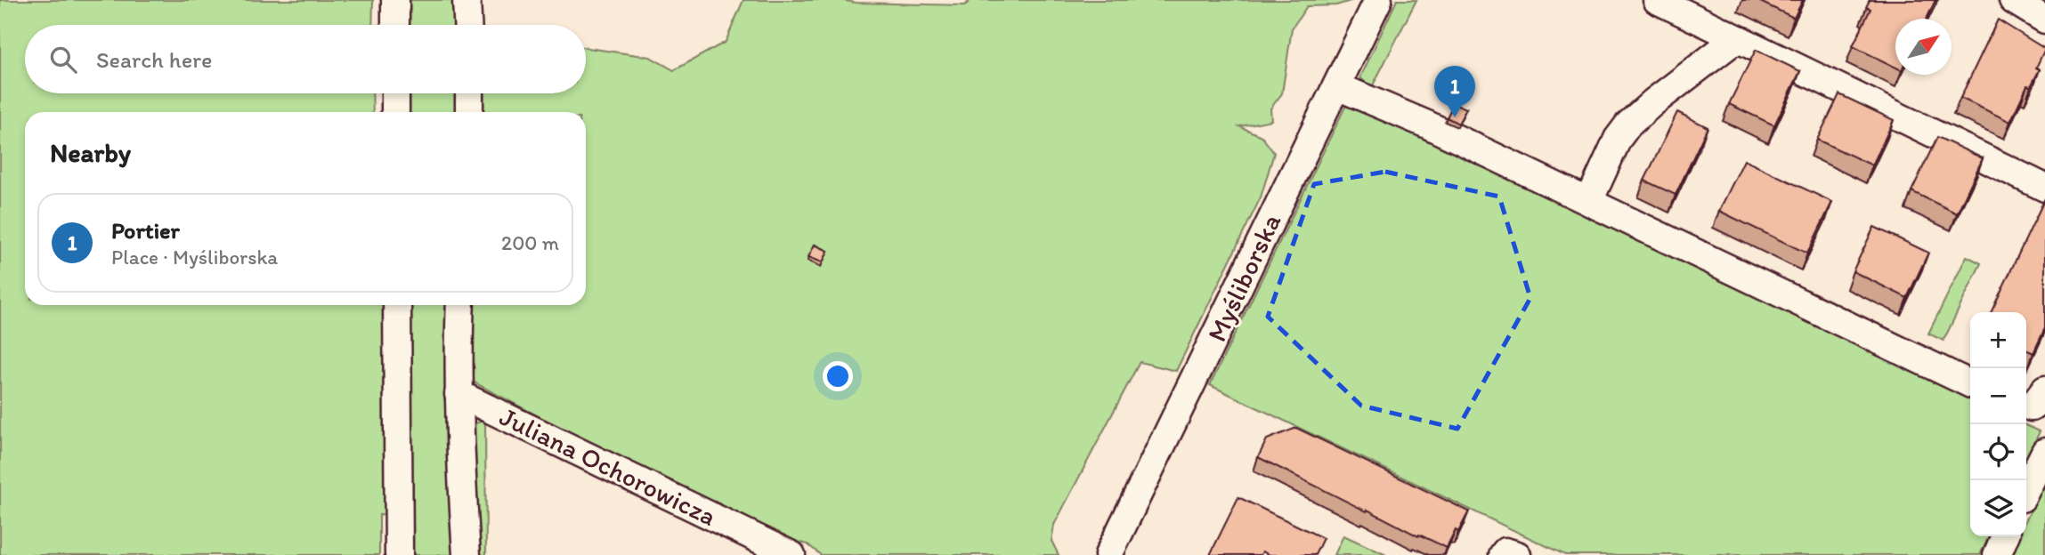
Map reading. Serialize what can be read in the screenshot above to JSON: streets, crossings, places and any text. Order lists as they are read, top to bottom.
{
  "streets": {
    "street": ["Myśliborska", "Juliana Ochorowicza"]
  },
  "north": "top right",
  "page": {
    "search": "Search here",
    "pins": "1",
    "heading": "Nearby",
    "list": [
      {
        "mark": "1",
        "name": "Portier",
        "note": "Place · Myśliborska",
        "value": "200 m"
      }
    ],
    "map_buttons": ["+", "−"]
  }
}
